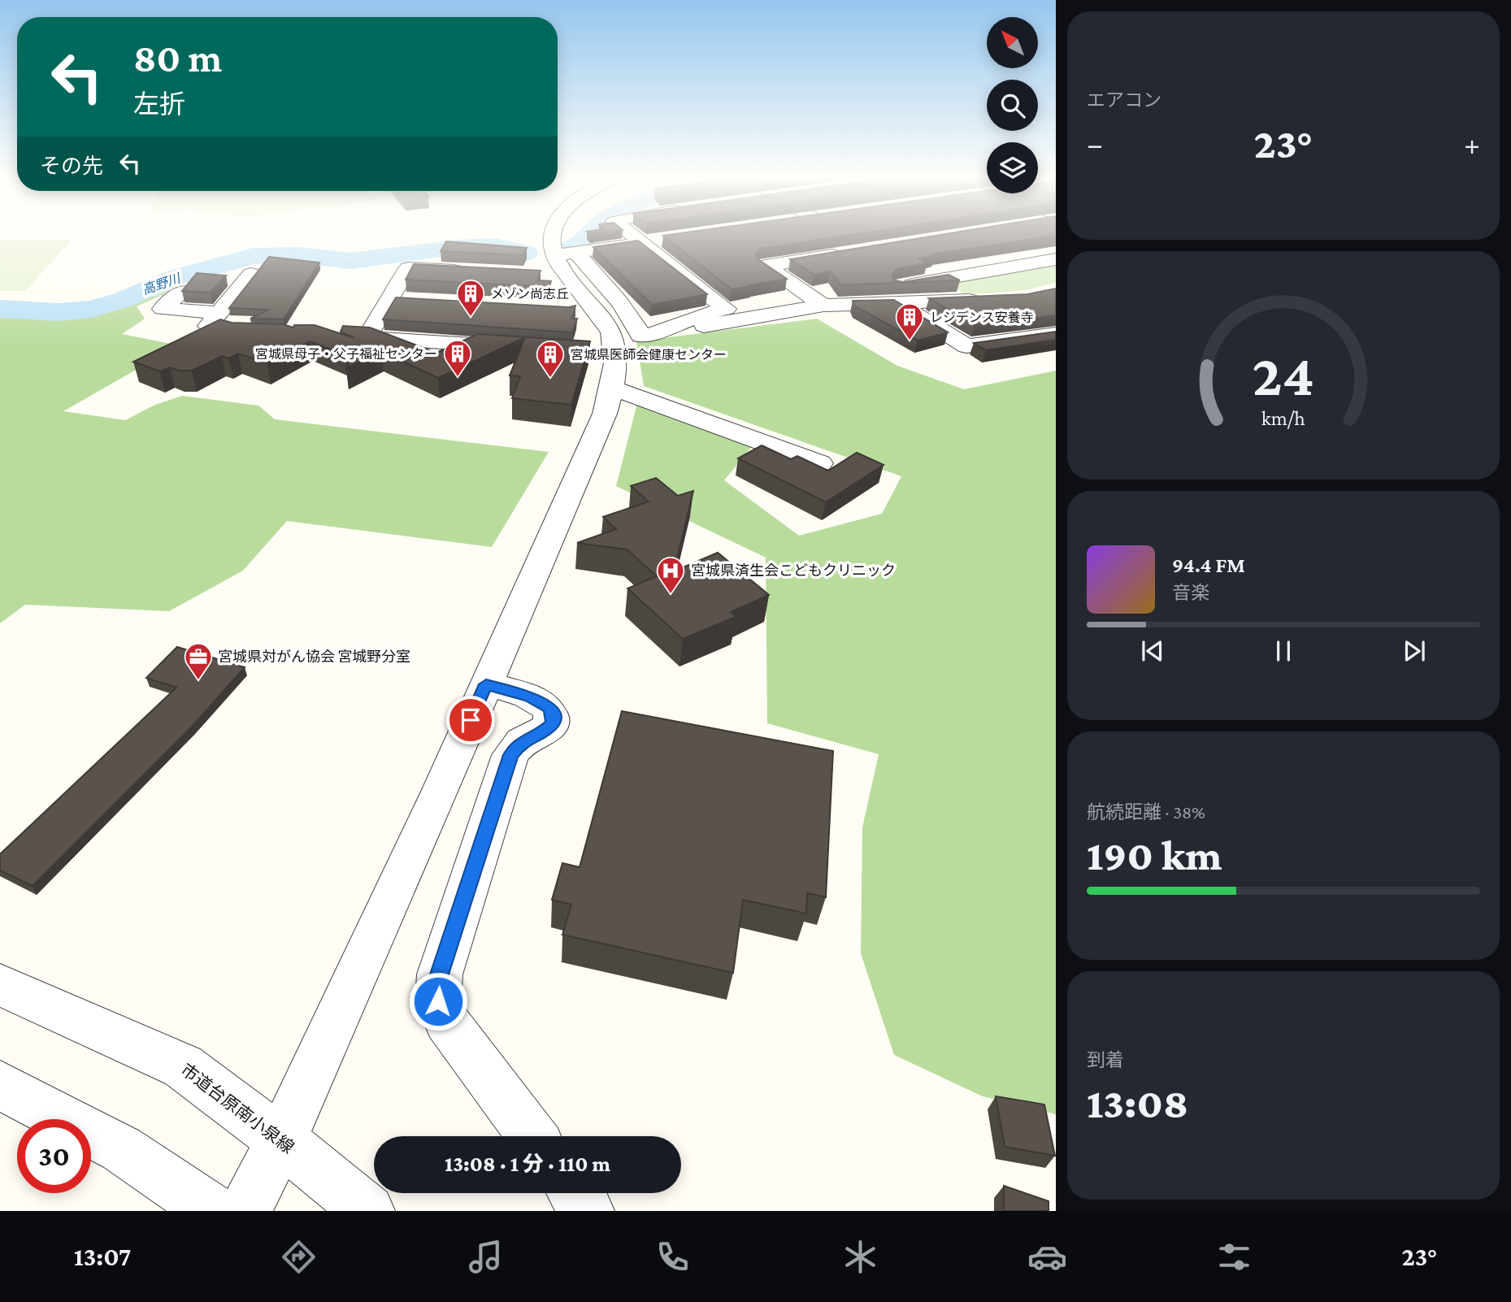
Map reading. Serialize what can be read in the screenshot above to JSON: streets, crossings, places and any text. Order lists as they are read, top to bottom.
{
  "streets": {
    "street": ["市道台原南小泉線"]
  },
  "water": ["高野川"],
  "places": {
    "building": [
      "メゾン尚志丘",
      "レジデンス安養寺",
      "宮城県母子・父子福祉センター",
      "宮城県医師会健康センター"
    ],
    "hospital": ["宮城県済生会こどもクリニック"],
    "office": ["宮城県対がん協会 宮城野分室"]
  },
  "north": "top left",
  "page": {
    "tile": [
      "エアコン",
      ["航続距離 · 38%", "190 km"],
      ["到着", "13:08"]
    ],
    "turn": ["80 m", "左折"],
    "heat": ["−", "23°", "+"],
    "then": "その先",
    "song": ["94.4 FM", "音楽"],
    "limit": "30",
    "trip": "13:08 · 1 分 · 110 m",
    "tabs": ["13:07", "23°"],
    "gauge": ["24", "km/h"]
  }
}
